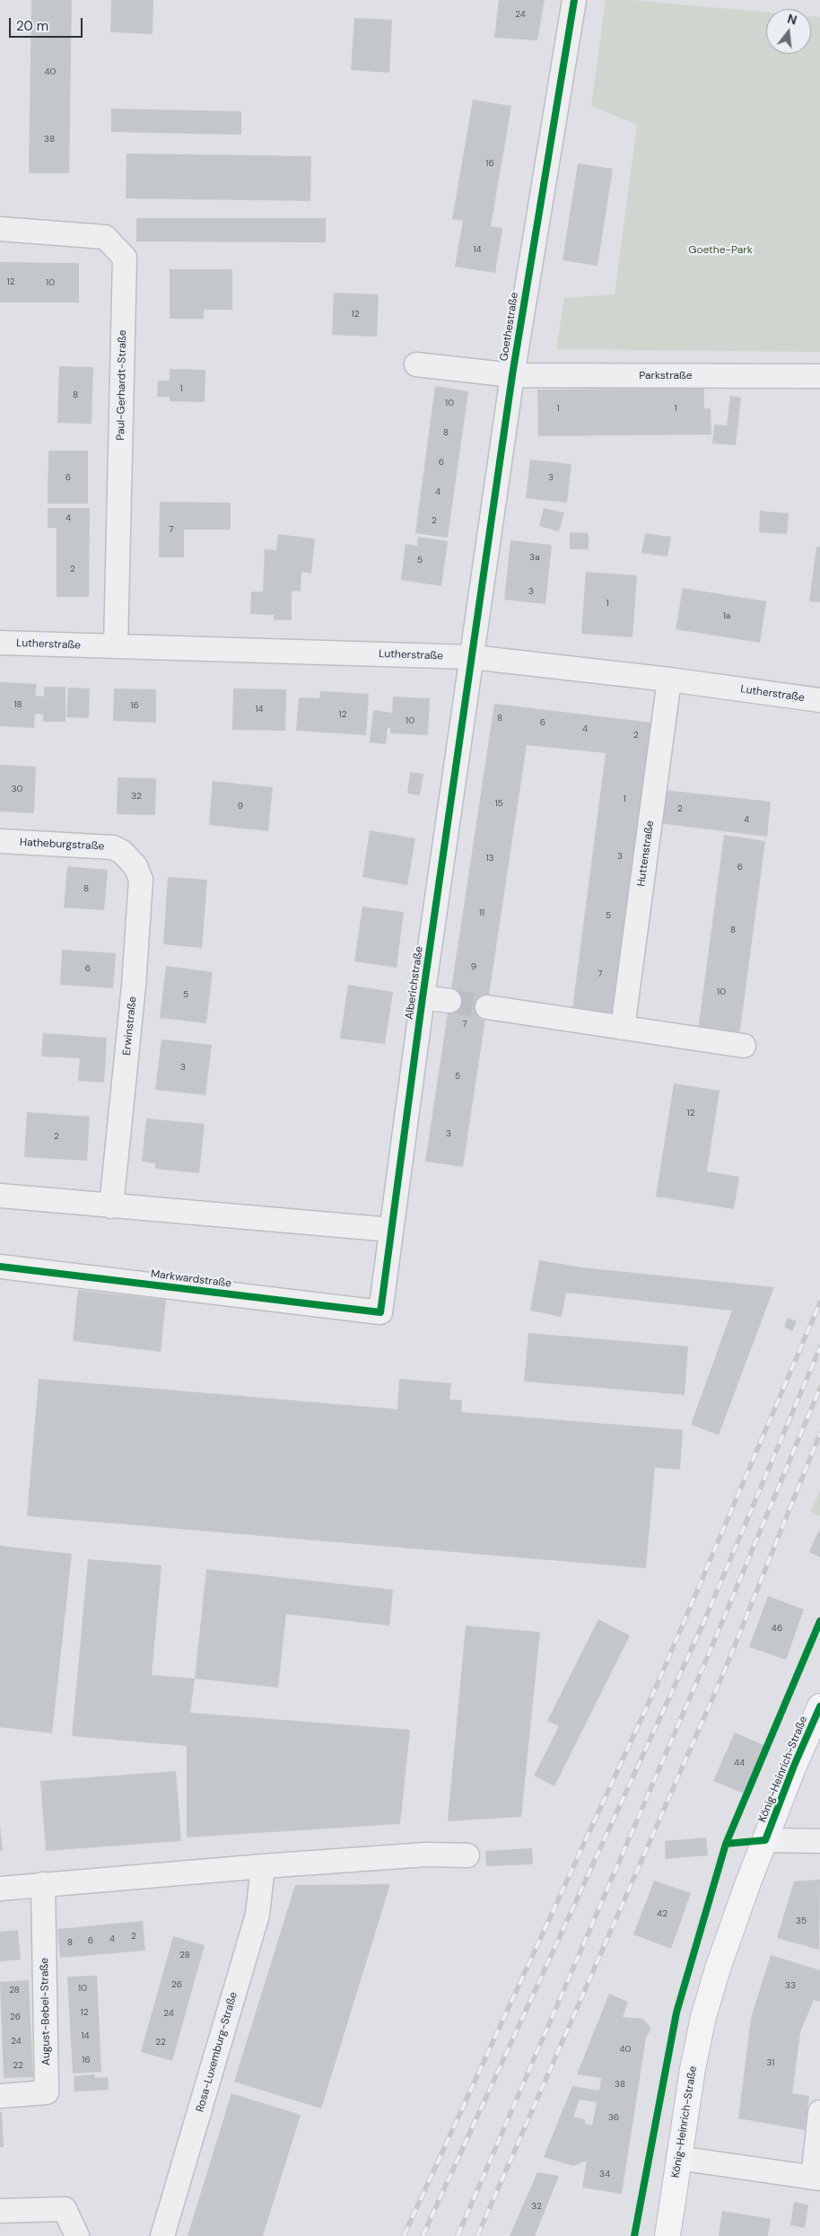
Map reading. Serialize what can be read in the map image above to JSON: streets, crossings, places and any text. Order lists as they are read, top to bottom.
{
  "streets": {
    "main road": ["König-Heinrich-Straße"],
    "street": [
      "Goethestraße",
      "Parkstraße",
      "Paul-Gerhardt-Straße",
      "Lutherstraße",
      "Hatheburgstraße",
      "Huttenstraße",
      "Alberichstraße",
      "Erwinstraße",
      "Markwardstraße",
      "August-Bebel-Straße",
      "Rosa-Luxemburg-Straße"
    ]
  },
  "crossings": [
    ["Goethestraße", "Parkstraße"],
    ["Goethestraße", "Lutherstraße"],
    ["Goethestraße", "Alberichstraße"],
    ["Paul-Gerhardt-Straße", "Lutherstraße"],
    ["Lutherstraße", "Huttenstraße"],
    ["Lutherstraße", "Alberichstraße"],
    ["Hatheburgstraße", "Erwinstraße"],
    ["Alberichstraße", "Markwardstraße"]
  ],
  "parks": ["Goethe-Park"],
  "house_numbers": [
    "24",
    "40",
    "38",
    "16",
    "14",
    "12",
    "10",
    "12",
    "1",
    "8",
    "10",
    "1",
    "1",
    "8",
    "6",
    "6",
    "3",
    "4",
    "4",
    "2",
    "7",
    "3a",
    "5",
    "2",
    "3",
    "1",
    "1a",
    "18",
    "16",
    "14",
    "12",
    "8",
    "10",
    "6",
    "4",
    "2",
    "30",
    "32",
    "1",
    "15",
    "9",
    "2",
    "4",
    "3",
    "13",
    "6",
    "8",
    "11",
    "5",
    "8",
    "9",
    "6",
    "7",
    "10",
    "5",
    "7",
    "3",
    "5",
    "12",
    "3",
    "2",
    "46",
    "44",
    "42",
    "35",
    "2",
    "4",
    "6",
    "8",
    "28",
    "26",
    "33",
    "10",
    "28",
    "12",
    "24",
    "26",
    "14",
    "24",
    "22",
    "40",
    "16",
    "31",
    "22",
    "38",
    "36",
    "34",
    "32"
  ],
  "scale_bar": "20 m",
  "north": "top"
}
